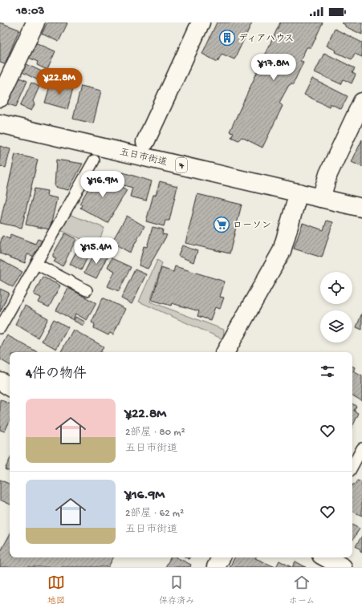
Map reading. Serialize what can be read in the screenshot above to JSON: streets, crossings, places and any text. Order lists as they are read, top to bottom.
{
  "streets": {
    "street": ["五日市街道", "7"]
  },
  "places": {
    "building": ["ディアハウス"],
    "supermarket": ["ローソン"]
  },
  "page": {
    "status": "18:03",
    "price": [
      "¥17.8M",
      "¥22.8M",
      "¥16.9M",
      "¥15.4M"
    ],
    "heading": "4件の物件",
    "list": [
      {
        "name": "¥22.8M",
        "note": "2部屋 · 80 m² · 五日市街道"
      },
      {
        "name": "¥16.9M",
        "note": "2部屋 · 62 m² · 五日市街道"
      }
    ],
    "tabs": ["地図", "保存済み", "ホーム"]
  }
}
